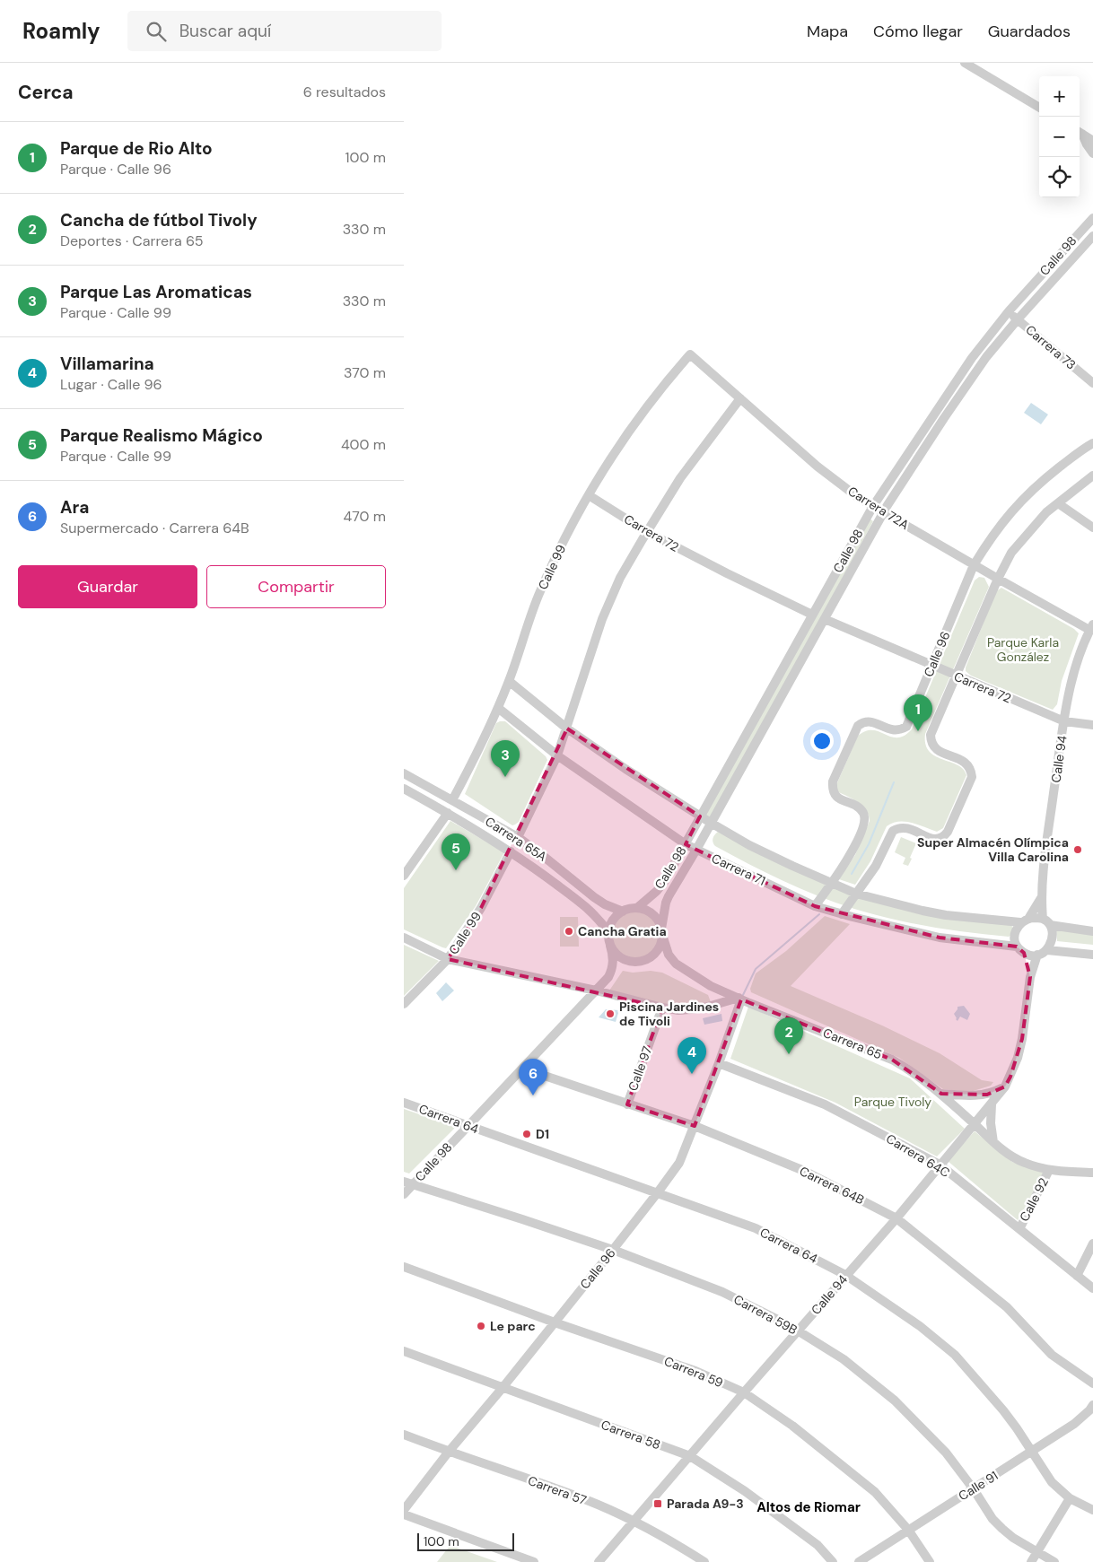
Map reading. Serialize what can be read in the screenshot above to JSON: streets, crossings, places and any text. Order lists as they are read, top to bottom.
{
  "streets": {
    "street": [
      "Calle 98",
      "Carrera 73",
      "Carrera 72A",
      "Carrera 72",
      "Calle 99",
      "Calle 96",
      "Calle 94",
      "Carrera 65A",
      "Carrera 71",
      "Carrera 65",
      "Calle 97",
      "Carrera 64",
      "Carrera 64C",
      "Carrera 64B",
      "Calle 92",
      "Carrera 59B",
      "Carrera 59",
      "Carrera 58",
      "Calle 91",
      "Carrera 57"
    ]
  },
  "crossings": [
    ["Calle 98", "Carrera 73"],
    ["Calle 98", "Carrera 72A"],
    ["Calle 98", "Carrera 72"],
    ["Calle 98", "Carrera 65A"],
    ["Calle 98", "Carrera 71"],
    ["Calle 98", "Carrera 64"],
    ["Calle 98", "Carrera 64B"],
    ["Calle 98", "Carrera 59B"],
    ["Carrera 72A", "Calle 99"],
    ["Carrera 72A", "Calle 96"],
    ["Carrera 72A", "Calle 94"],
    ["Carrera 72", "Calle 99"],
    ["Carrera 72", "Calle 96"],
    ["Carrera 72", "Calle 94"],
    ["Calle 99", "Carrera 65A"],
    ["Calle 99", "Carrera 71"],
    ["Calle 96", "Carrera 71"],
    ["Calle 96", "Carrera 65"],
    ["Calle 96", "Carrera 64"],
    ["Calle 96", "Carrera 64C"],
    ["Calle 96", "Carrera 64B"],
    ["Calle 96", "Carrera 59B"],
    ["Calle 96", "Carrera 59"],
    ["Calle 96", "Carrera 58"],
    ["Calle 96", "Carrera 57"],
    ["Calle 94", "Carrera 71"],
    ["Calle 94", "Carrera 65"],
    ["Calle 94", "Carrera 64"],
    ["Calle 94", "Carrera 64C"],
    ["Calle 94", "Carrera 64B"],
    ["Calle 94", "Carrera 59B"],
    ["Calle 94", "Carrera 59"],
    ["Calle 94", "Carrera 58"],
    ["Calle 94", "Carrera 57"],
    ["Carrera 65", "Calle 92"],
    ["Calle 97", "Carrera 64B"],
    ["Carrera 64", "Calle 91"],
    ["Carrera 64C", "Calle 92"],
    ["Carrera 59B", "Calle 91"],
    ["Carrera 59", "Calle 91"]
  ],
  "districts": ["Altos de Riomar"],
  "parks": ["Parque Karla González", "Parque Tivoly"],
  "places": {
    "other": [
      "Super Almacén Olímpica Villa Carolina",
      "Cancha Gratia",
      "Piscina Jardines de Tivoli",
      "D1",
      "Le parc"
    ],
    "transit": ["Parada A9-3"]
  },
  "scale_bar": "100 m",
  "page": {
    "header": "Roamly",
    "search": "Buscar aquí",
    "nav": ["Mapa", "Cómo llegar", "Guardados"],
    "heading": ["Cerca", "6 resultados"],
    "map_buttons": ["+", "−"],
    "list": [
      {
        "mark": "1",
        "name": "Parque de Rio Alto",
        "note": "Parque · Calle 96",
        "value": "100 m"
      },
      {
        "mark": "2",
        "name": "Cancha de fútbol Tivoly",
        "note": "Deportes · Carrera 65",
        "value": "330 m"
      },
      {
        "mark": "3",
        "name": "Parque Las Aromaticas",
        "note": "Parque · Calle 99",
        "value": "330 m"
      },
      {
        "mark": "4",
        "name": "Villamarina",
        "note": "Lugar · Calle 96",
        "value": "370 m"
      },
      {
        "mark": "5",
        "name": "Parque Realismo Mágico",
        "note": "Parque · Calle 99",
        "value": "400 m"
      },
      {
        "mark": "6",
        "name": "Ara",
        "note": "Supermercado · Carrera 64B",
        "value": "470 m"
      }
    ],
    "buttons": ["Guardar", "Compartir"],
    "pins": [
      "1",
      "3",
      "5",
      "2",
      "4",
      "6"
    ],
    "scale": "100 m"
  }
}
